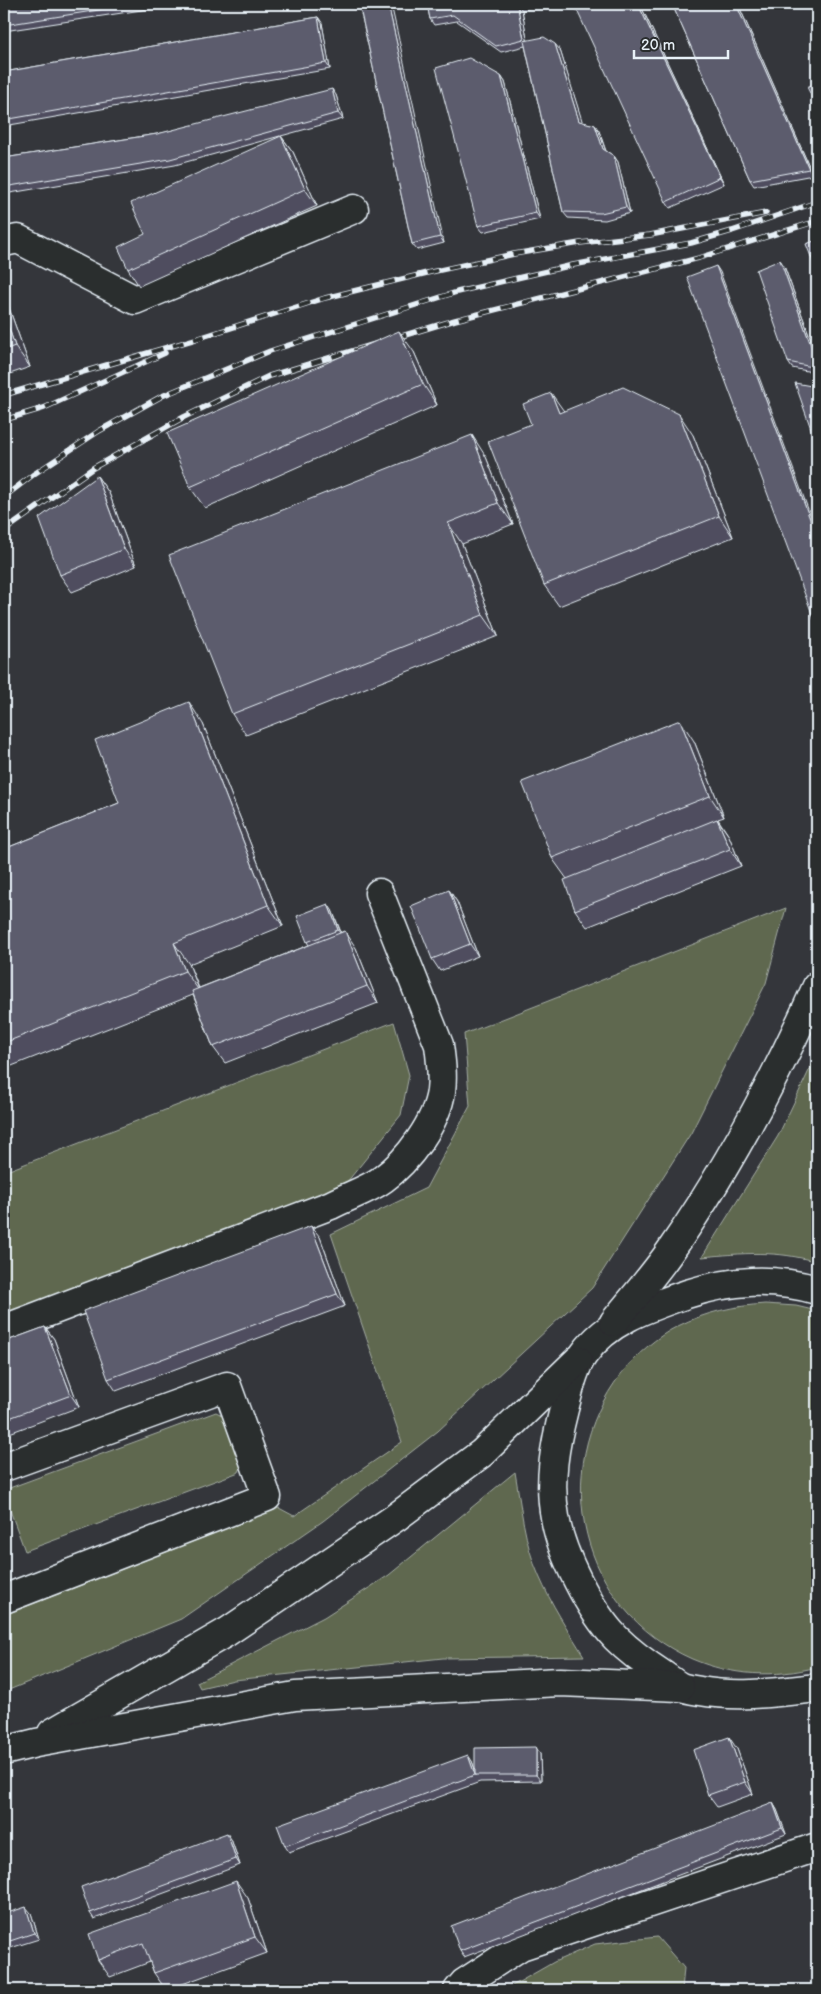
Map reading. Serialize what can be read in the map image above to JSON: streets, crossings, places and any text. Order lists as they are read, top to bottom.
{
  "scale_bar": "20 m"
}
